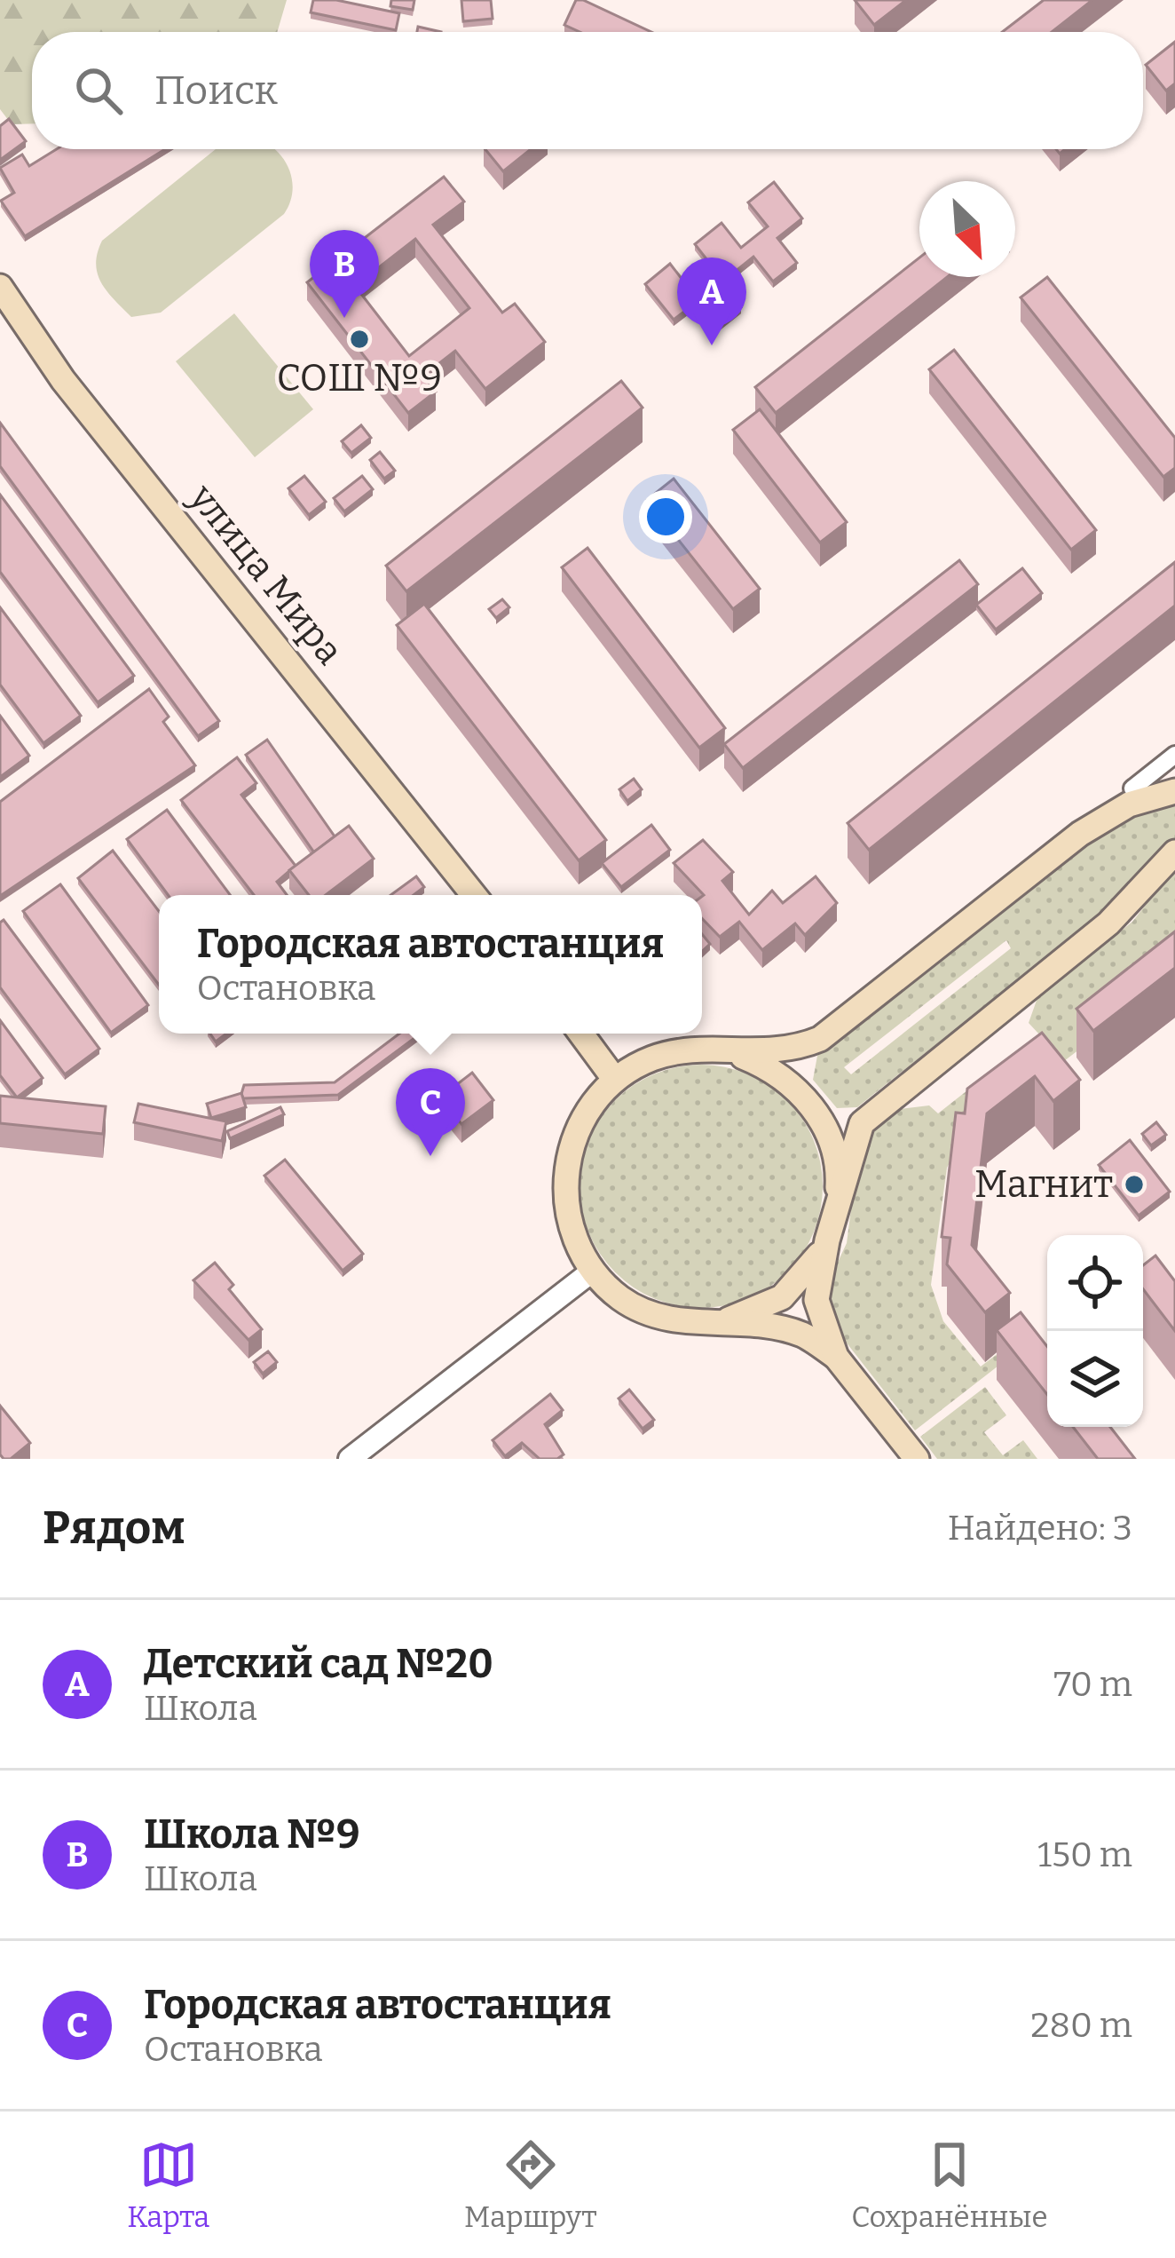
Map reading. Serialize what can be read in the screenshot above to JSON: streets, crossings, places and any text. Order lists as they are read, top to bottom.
{
  "streets": {
    "main road": ["улица Мира"]
  },
  "places": ["СОШ №9", "Магнит"],
  "north": "bottom right",
  "page": {
    "search": "Поиск",
    "pins": ["B", "A", "C"],
    "popup": ["Городская автостанция", "Остановка"],
    "heading": ["Рядом", "Найдено: 3"],
    "list": [
      {
        "mark": "A",
        "name": "Детский сад №20",
        "note": "Школа",
        "value": "70 m"
      },
      {
        "mark": "B",
        "name": "Школа №9",
        "note": "Школа",
        "value": "150 m"
      },
      {
        "mark": "C",
        "name": "Городская автостанция",
        "note": "Остановка",
        "value": "280 m"
      }
    ],
    "nav": ["Карта", "Маршрут", "Сохранённые"]
  }
}
